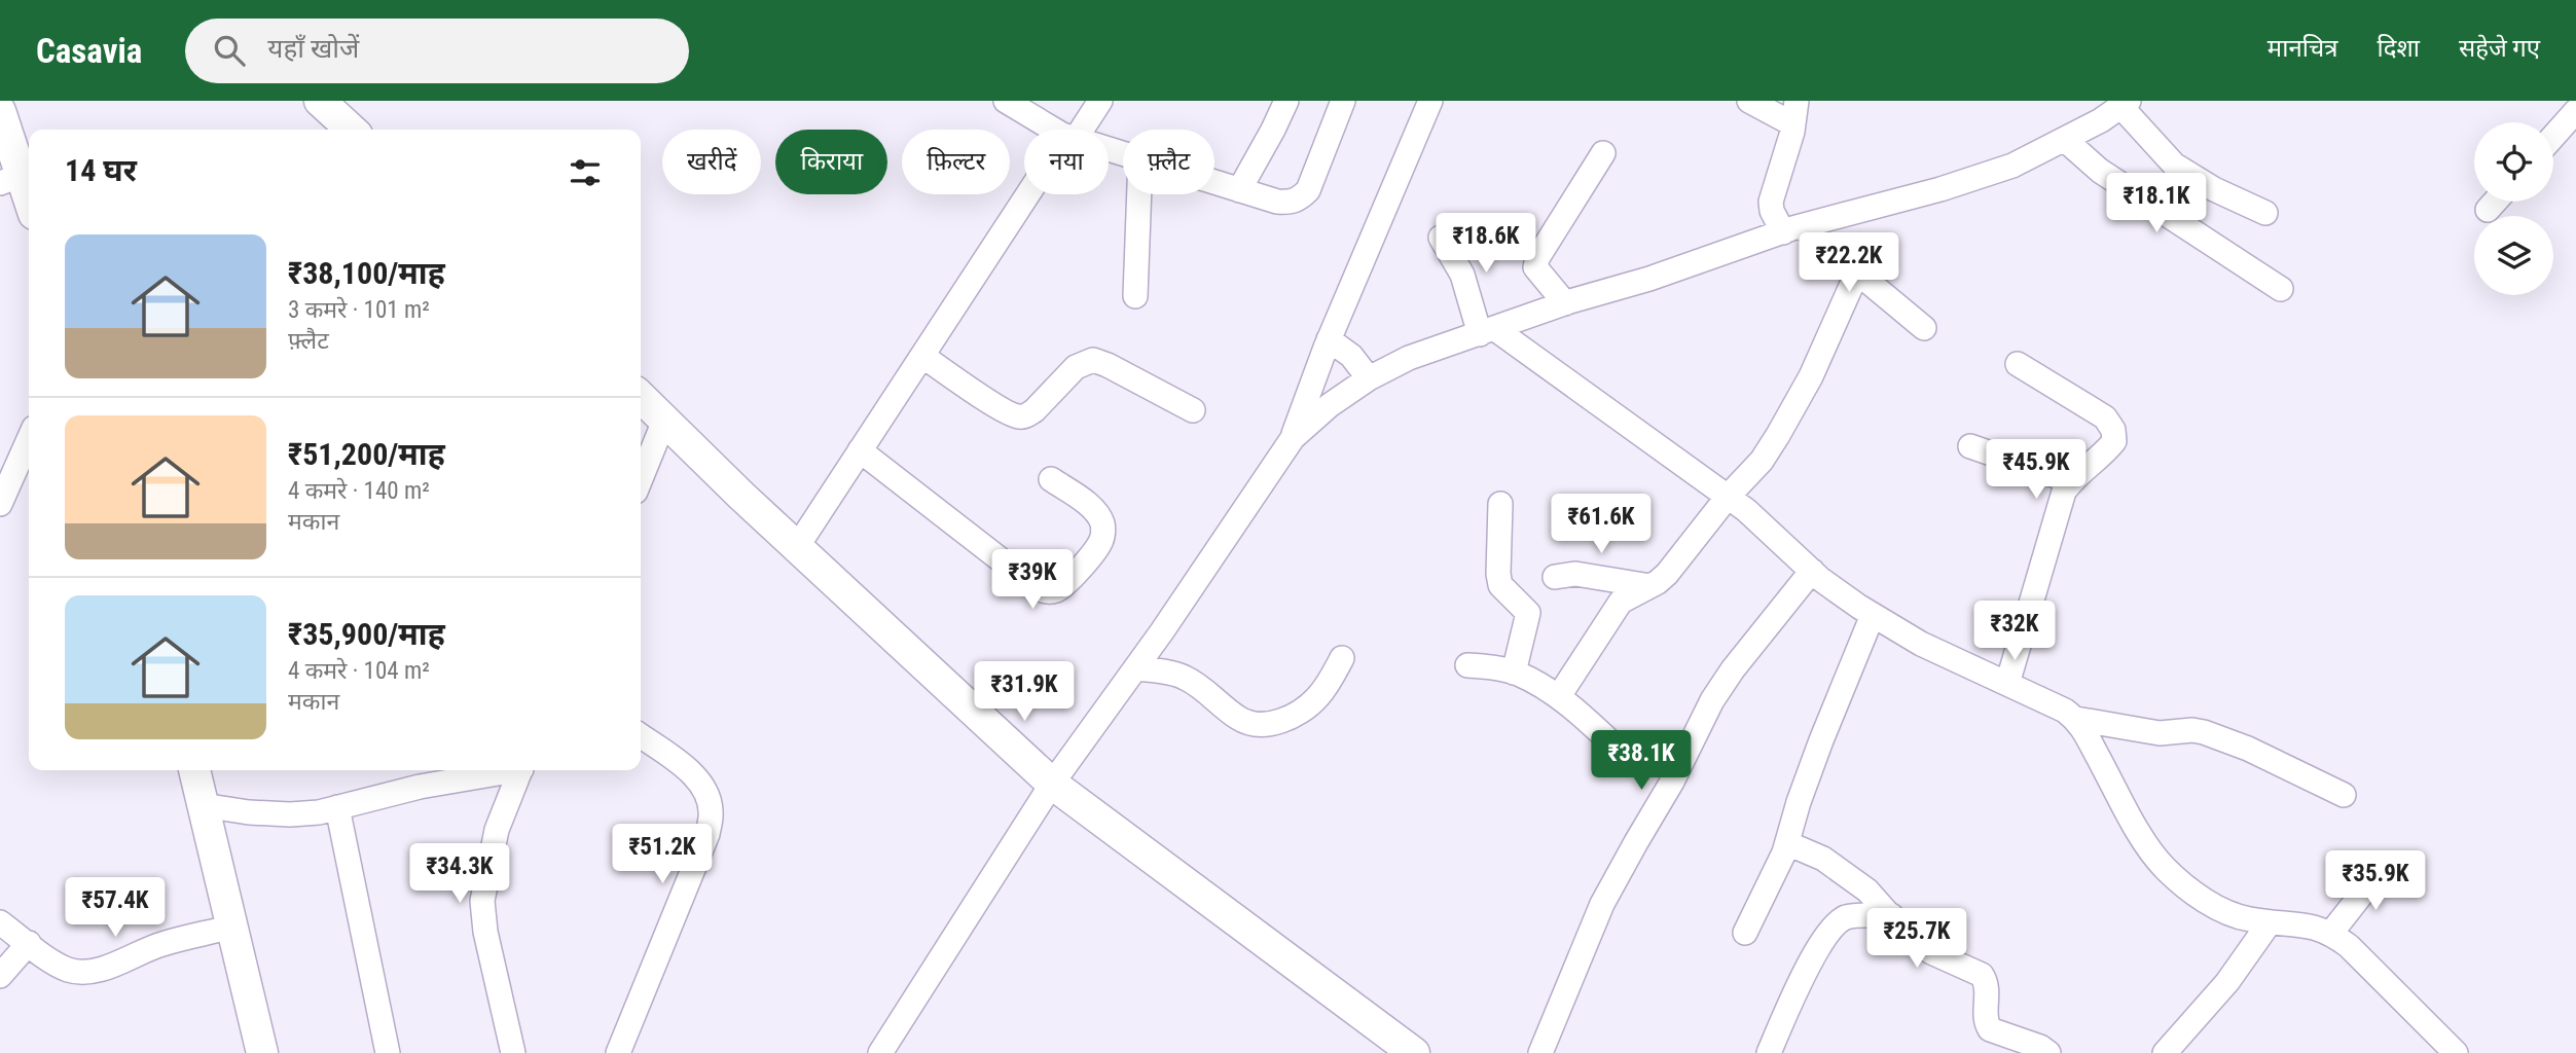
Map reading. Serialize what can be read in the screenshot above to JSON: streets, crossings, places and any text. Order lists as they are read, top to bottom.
{
  "page": {
    "header": "Casavia",
    "search": "यहाँ खोजें",
    "nav": ["मानचित्र", "दिशा", "सहेजे गए"],
    "chip": [
      "खरीदें",
      "किराया",
      "फ़िल्टर",
      "नया",
      "फ़्लैट"
    ],
    "heading": "14 घर",
    "price": [
      "₹18.1K",
      "₹18.6K",
      "₹22.2K",
      "₹45.9K",
      "₹61.6K",
      "₹39K",
      "₹32K",
      "₹31.9K",
      "₹38.1K",
      "₹51.2K",
      "₹34.3K",
      "₹35.9K",
      "₹57.4K",
      "₹25.7K"
    ],
    "list": [
      {
        "name": "₹38,100/माह",
        "note": "3 कमरे · 101 m² · फ़्लैट"
      },
      {
        "name": "₹51,200/माह",
        "note": "4 कमरे · 140 m² · मकान"
      },
      {
        "name": "₹35,900/माह",
        "note": "4 कमरे · 104 m² · मकान"
      }
    ]
  }
}
